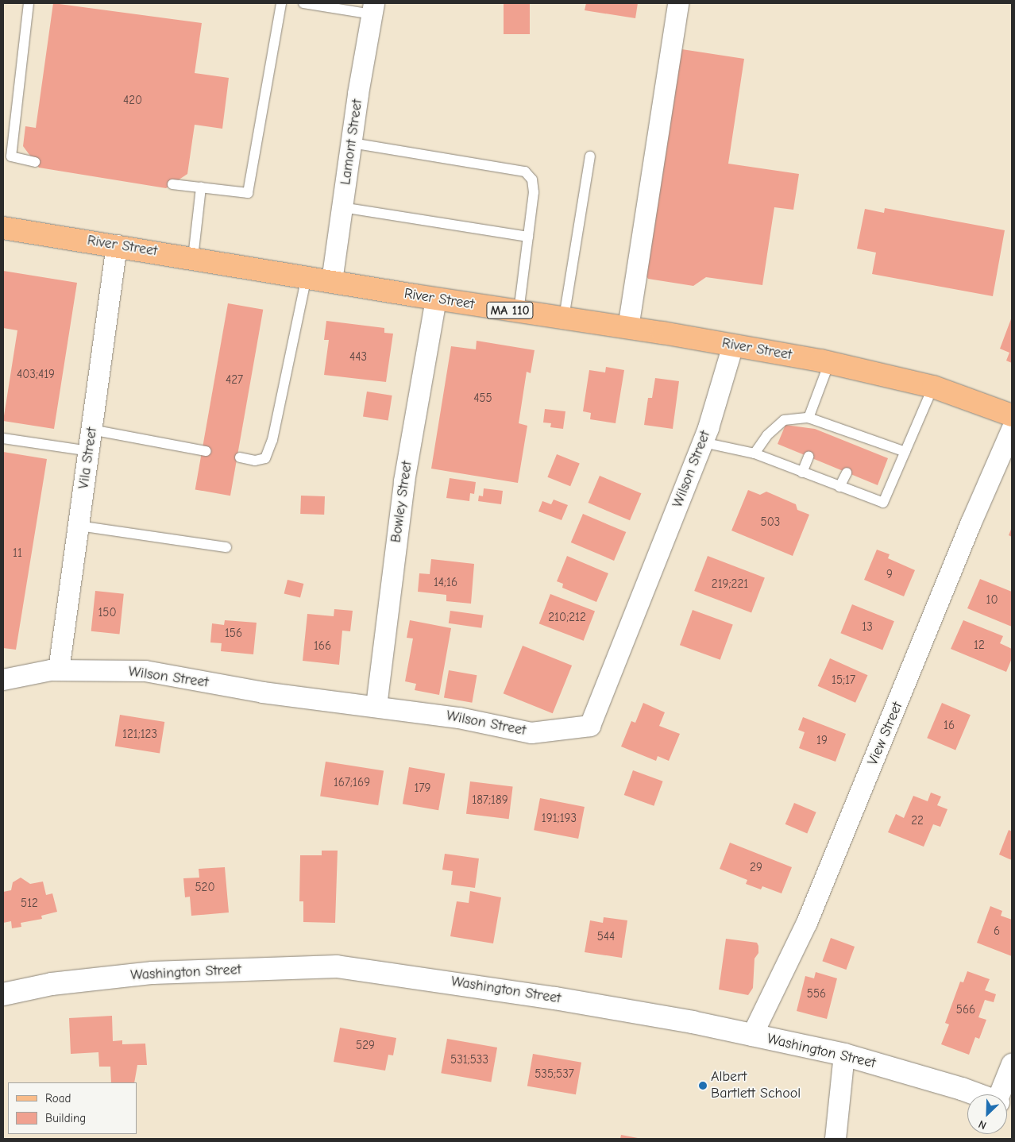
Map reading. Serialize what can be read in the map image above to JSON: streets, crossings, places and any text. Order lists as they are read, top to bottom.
{
  "streets": {
    "main road": ["River Street", "MA 110"],
    "street": [
      "Lamont Street",
      "Vila Street",
      "Wilson Street",
      "Bowley Street",
      "View Street",
      "Washington Street"
    ]
  },
  "crossings": [
    ["Lamont Street", "River Street"],
    ["River Street", "Vila Street"],
    ["River Street", "Wilson Street"],
    ["River Street", "Bowley Street"],
    ["Vila Street", "Wilson Street"],
    ["Wilson Street", "Bowley Street"],
    ["View Street", "Washington Street"]
  ],
  "places": ["Albert Bartlett School"],
  "house_numbers": [
    "420",
    "443",
    "403;419",
    "427",
    "455",
    "503",
    "11",
    "9",
    "14;16",
    "219;221",
    "10",
    "150",
    "210;212",
    "13",
    "156",
    "12",
    "166",
    "15;17",
    "16",
    "121;123",
    "19",
    "167;169",
    "179",
    "187;189",
    "191;193",
    "22",
    "29",
    "520",
    "512",
    "6",
    "544",
    "556",
    "566",
    "529",
    "531;533",
    "535;537"
  ],
  "legend": ["Road", "Building"],
  "north": "bottom left"
}
